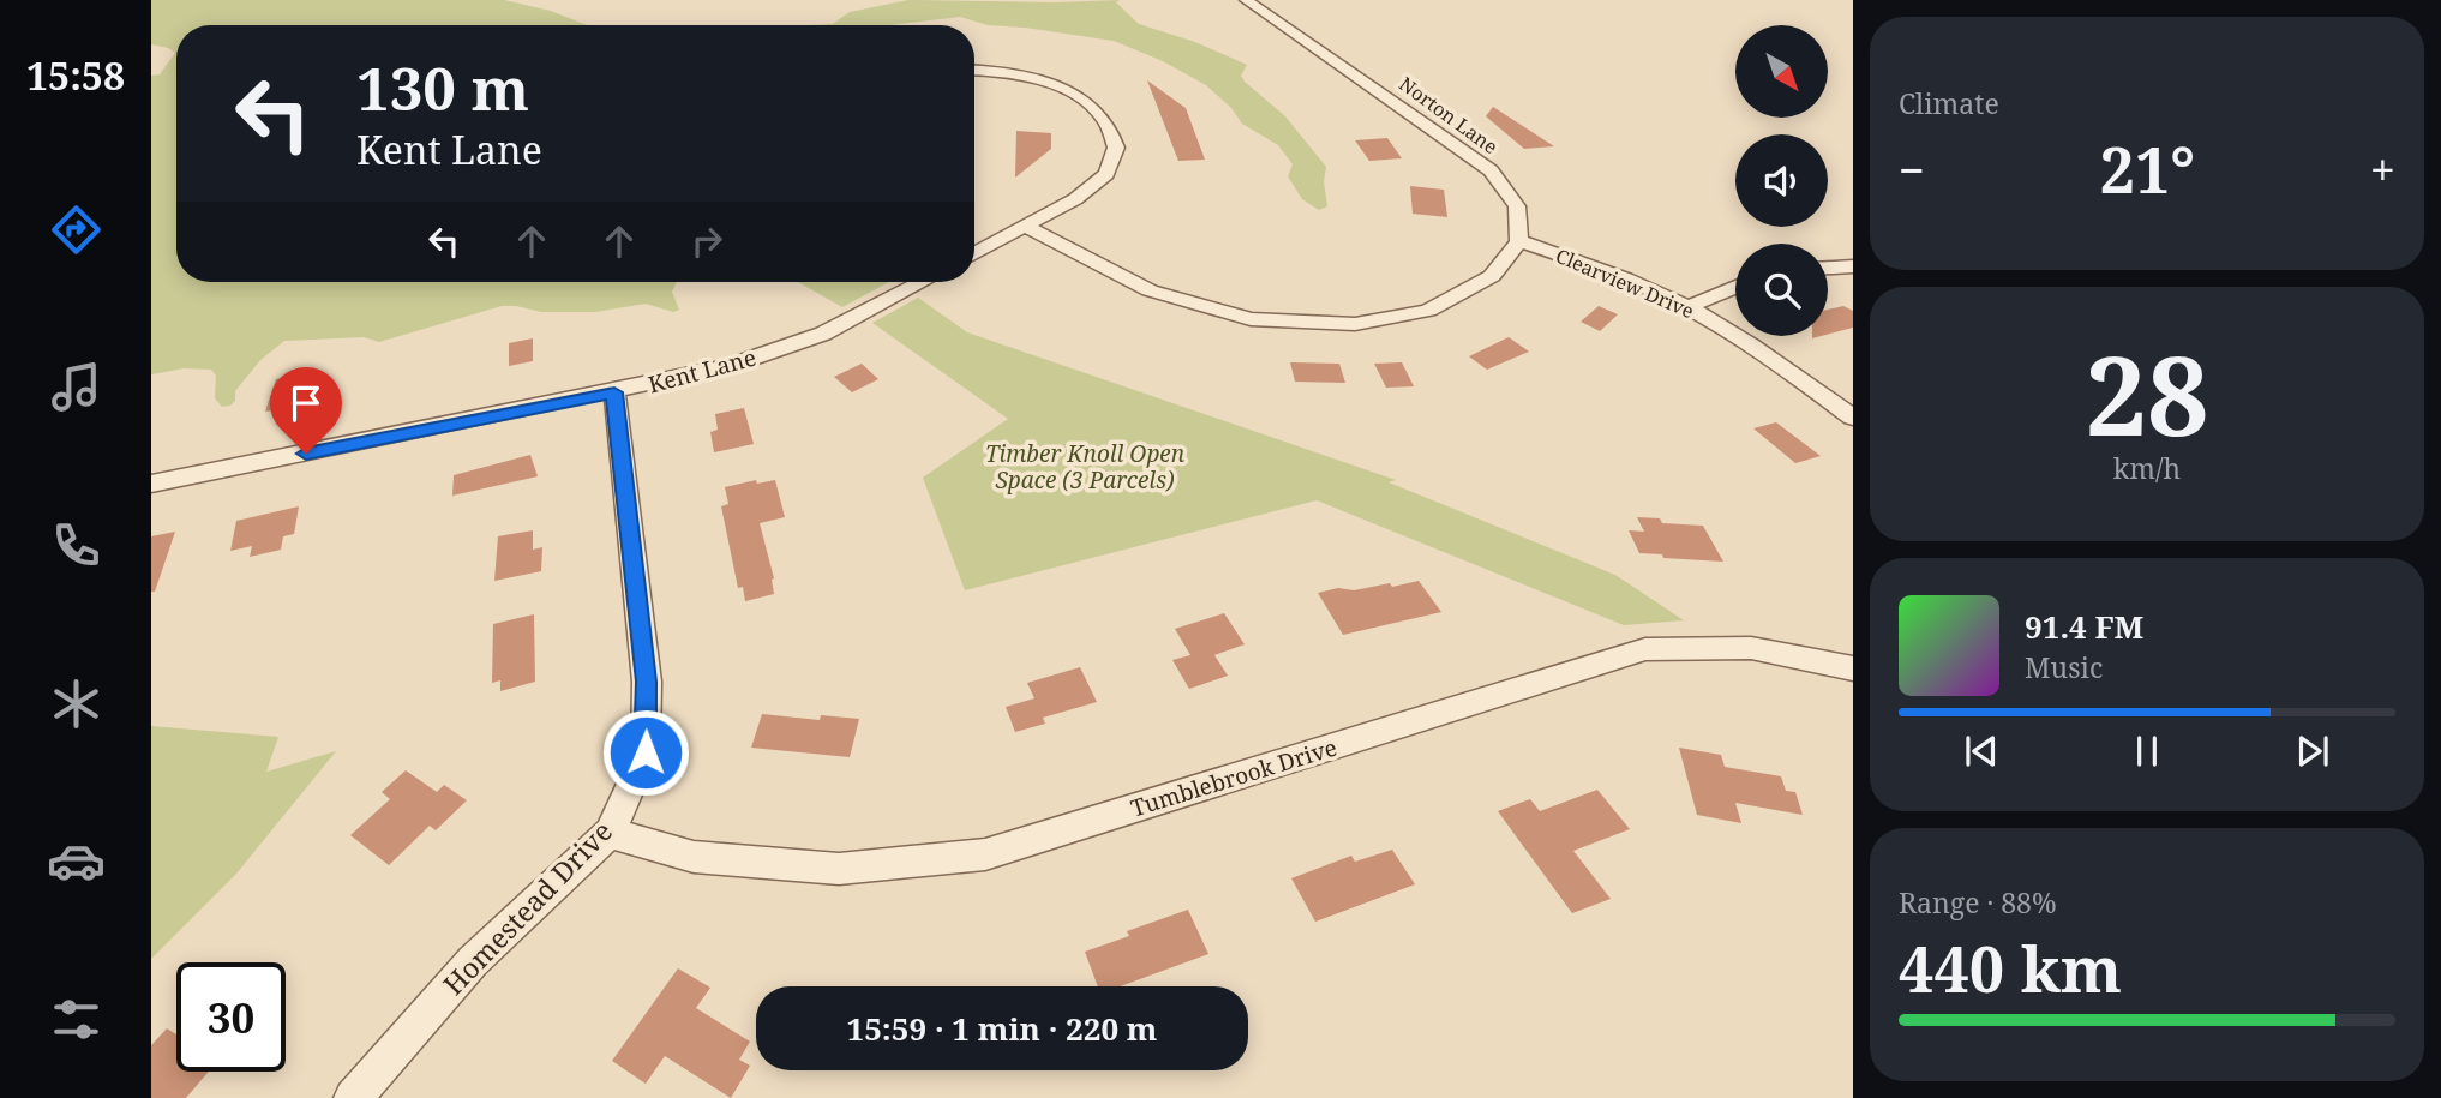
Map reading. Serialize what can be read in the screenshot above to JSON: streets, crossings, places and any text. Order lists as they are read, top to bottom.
{
  "streets": {
    "street": [
      "Norton Lane",
      "Clearview Drive",
      "Kent Lane",
      "Tumblebrook Drive",
      "Homestead Drive"
    ]
  },
  "crossings": [
    ["Norton Lane", "Clearview Drive"],
    ["Kent Lane", "Homestead Drive"],
    ["Tumblebrook Drive", "Homestead Drive"]
  ],
  "parks": ["Timber Knoll Open Space (3 Parcels)"],
  "north": "bottom right",
  "page": {
    "tabs": "15:58",
    "tile": [
      "Climate",
      ["28", "km/h"],
      ["Range · 88%", "440 km"]
    ],
    "turn": ["130 m", "Kent Lane"],
    "heat": ["−", "21°", "+"],
    "song": ["91.4 FM", "Music"],
    "limit": "30",
    "trip": "15:59 · 1 min · 220 m"
  }
}
